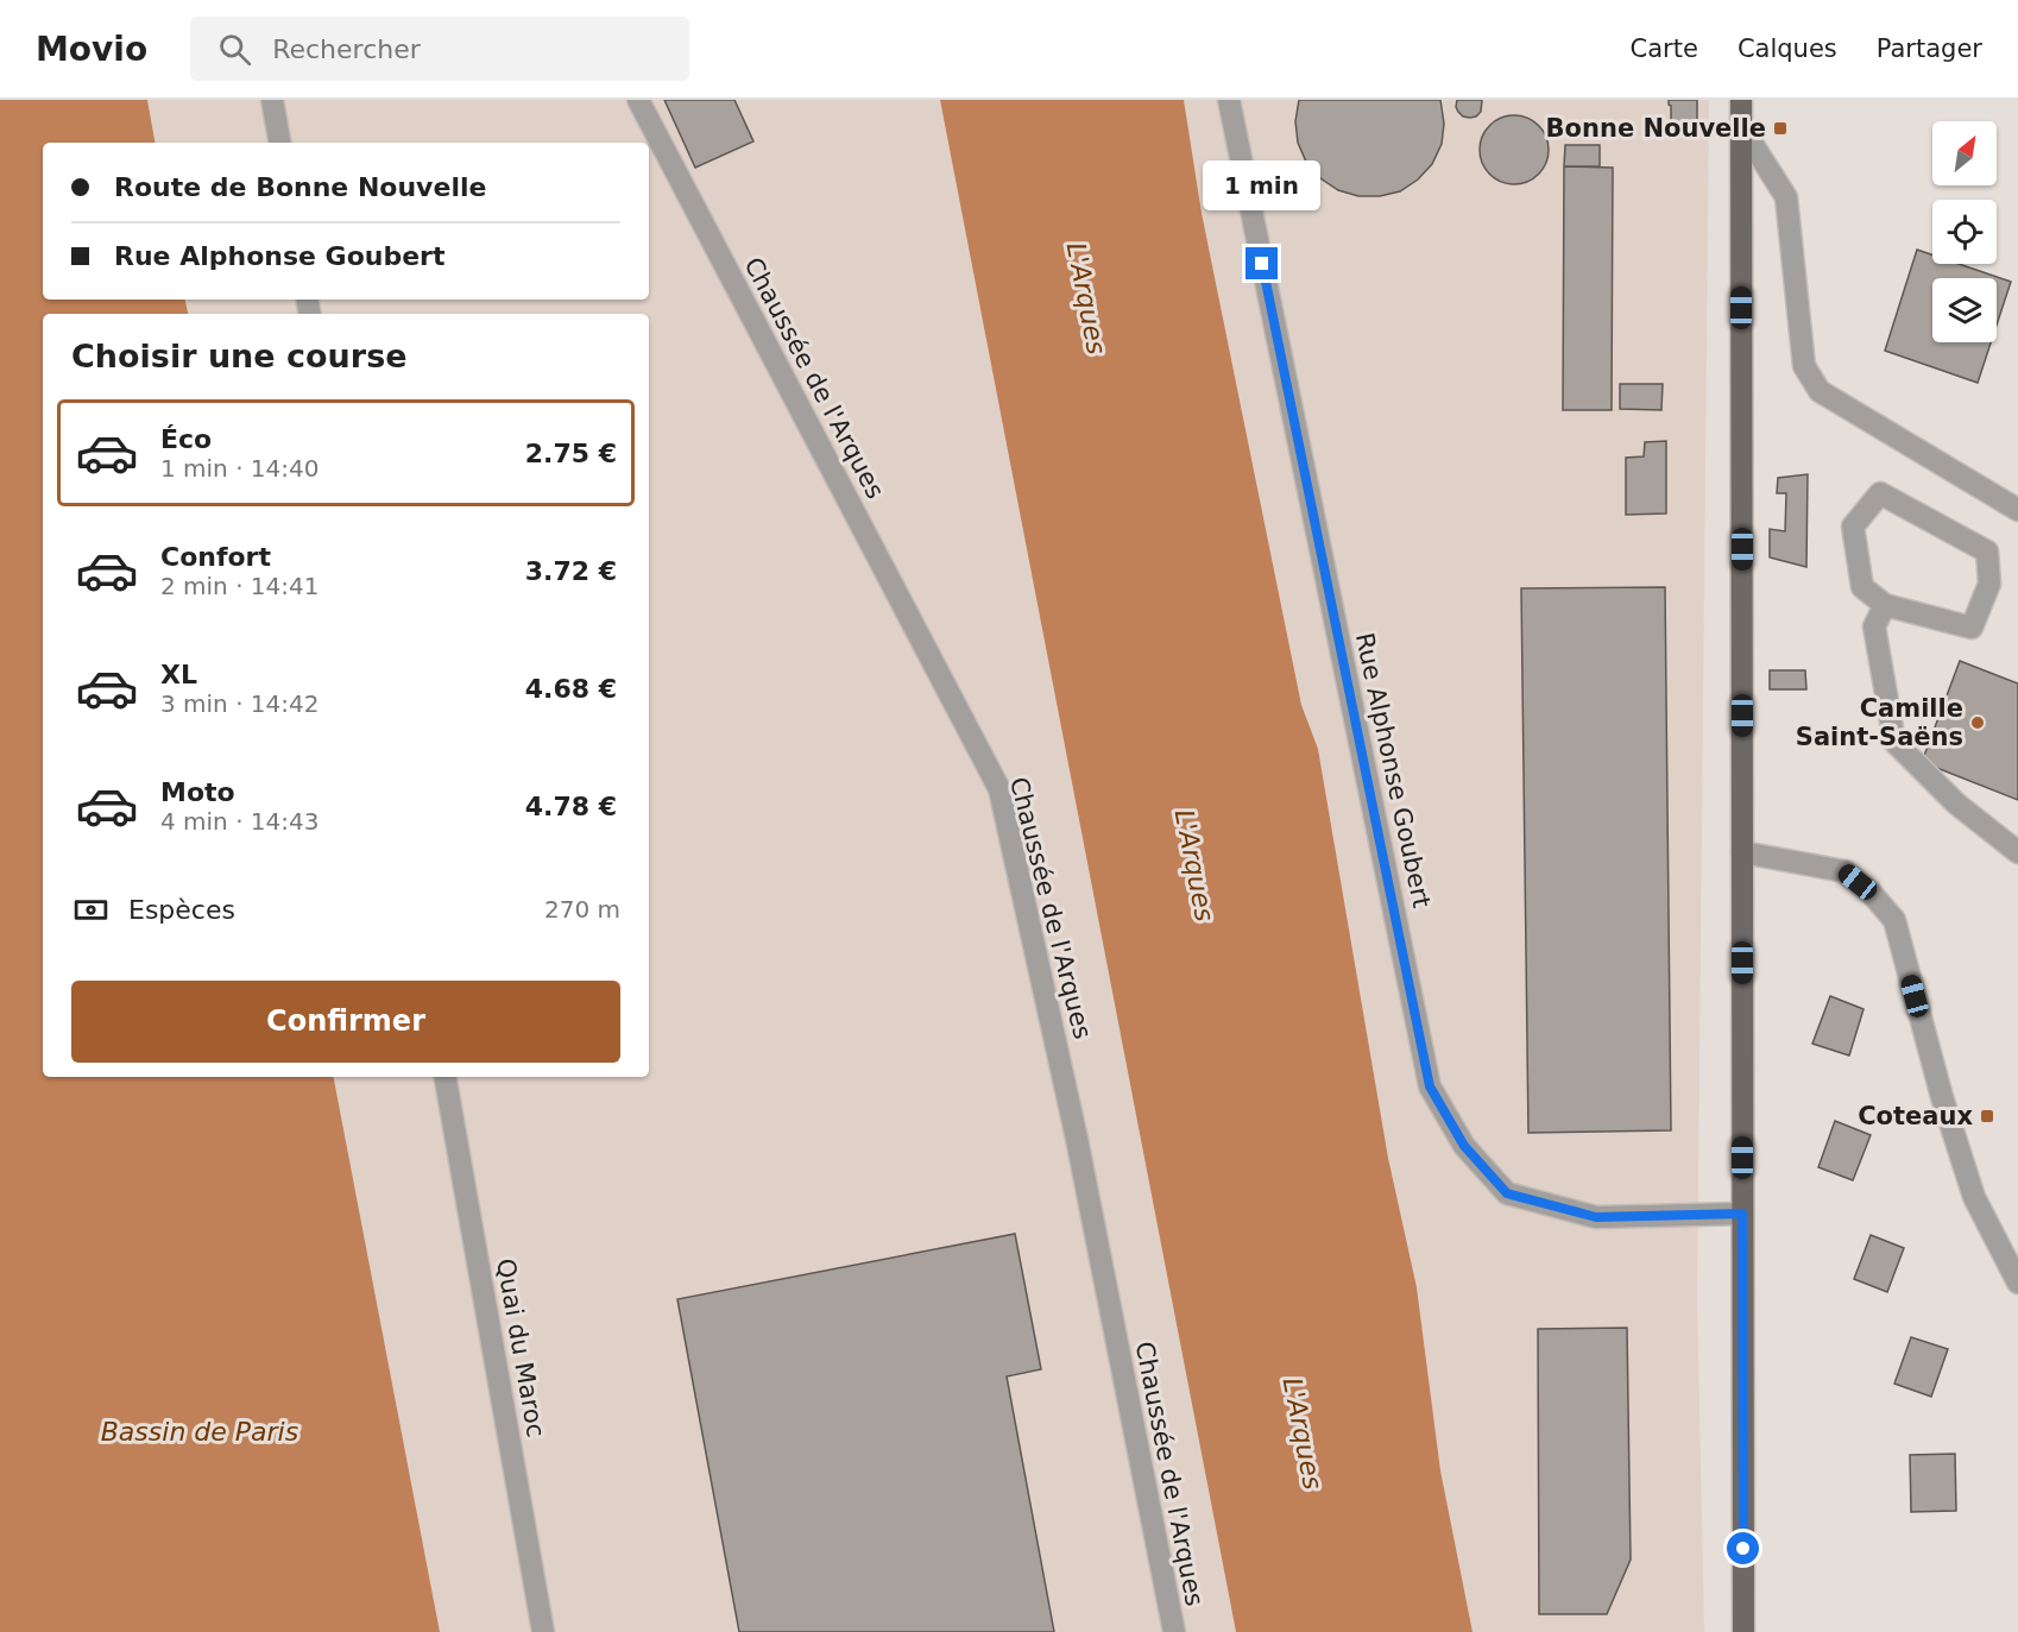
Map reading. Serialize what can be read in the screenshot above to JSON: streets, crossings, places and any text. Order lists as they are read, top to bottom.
{
  "streets": {
    "street": ["Chaussée de l'Arques", "Rue Alphonse Goubert", "Quai du Maroc"]
  },
  "water": ["L'Arques", "Bassin de Paris"],
  "places": {
    "transit": ["Bonne Nouvelle", "Coteaux"],
    "other": ["Camille Saint-Saëns"]
  },
  "north": "top right",
  "page": {
    "header": "Movio",
    "search": "Rechercher",
    "nav": ["Carte", "Calques", "Partager"],
    "banner": ["Route de Bonne Nouvelle", "Rue Alphonse Goubert"],
    "bubble": "1 min",
    "heading": "Choisir une course",
    "list": [
      {
        "name": "Éco",
        "note": "1 min · 14:40",
        "value": "2.75 €"
      },
      {
        "name": "Confort",
        "note": "2 min · 14:41",
        "value": "3.72 €"
      },
      {
        "name": "XL",
        "note": "3 min · 14:42",
        "value": "4.68 €"
      },
      {
        "name": "Moto",
        "note": "4 min · 14:43",
        "value": "4.78 €"
      }
    ],
    "pay": ["Espèces", "270 m"],
    "buttons": "Confirmer"
  }
}
